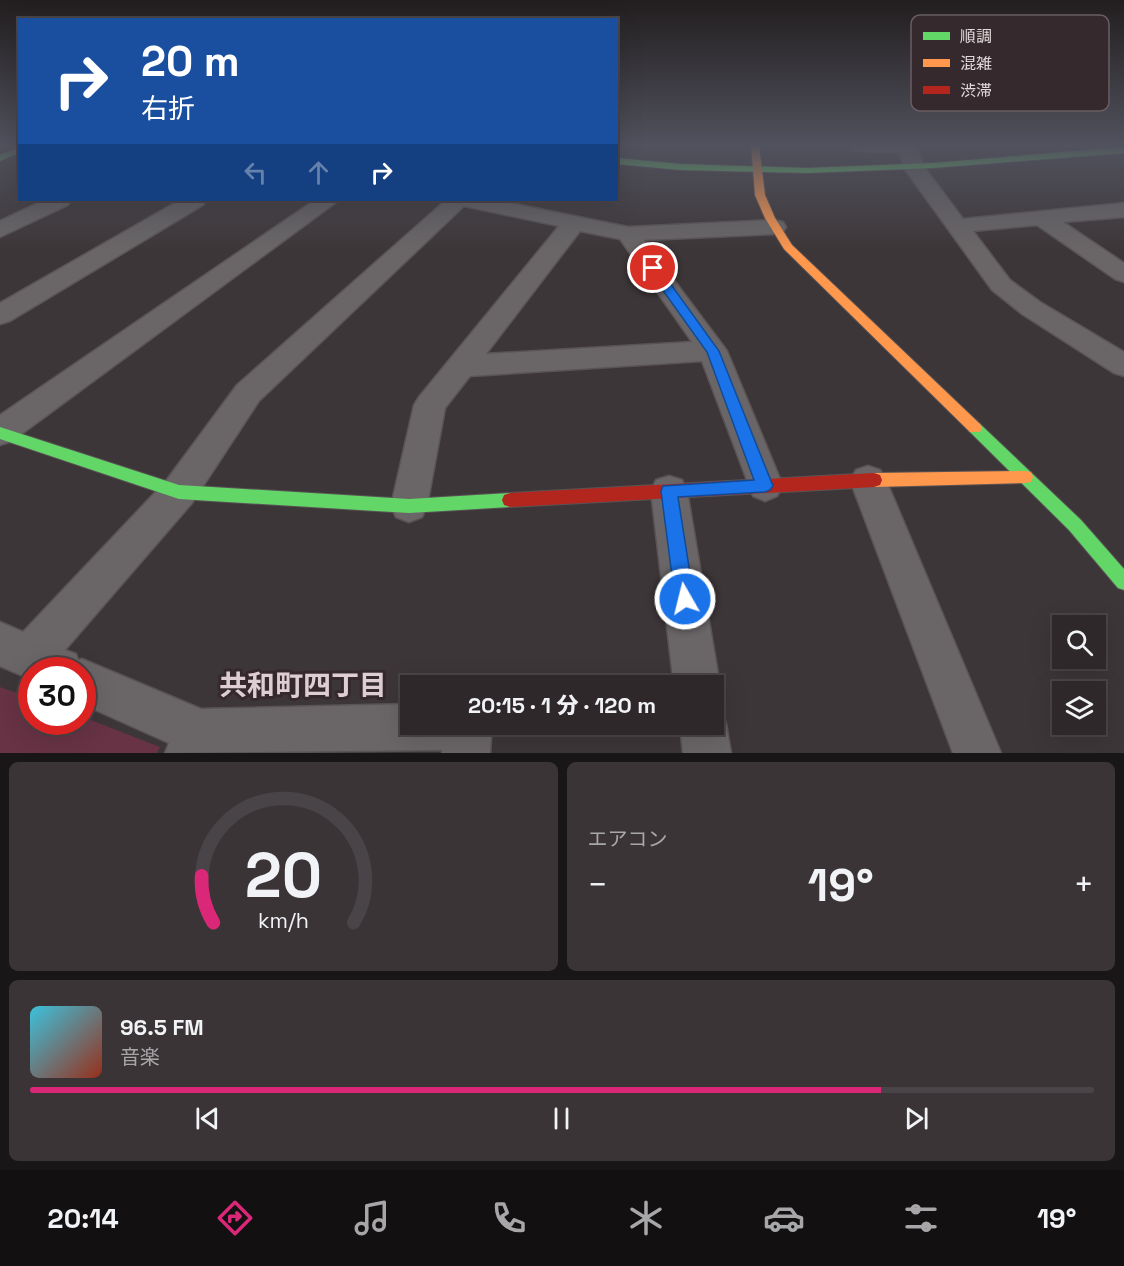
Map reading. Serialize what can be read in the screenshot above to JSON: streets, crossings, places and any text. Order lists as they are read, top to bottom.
{
  "districts": ["共和町四丁目"],
  "legend": ["順調", "混雑", "渋滞"],
  "page": {
    "turn": ["20 m", "右折"],
    "limit": "30",
    "trip": "20:15 · 1 分 · 120 m",
    "tile": "エアコン",
    "heat": ["−", "19°", "+"],
    "song": ["96.5 FM", "音楽"],
    "tabs": ["20:14", "19°"],
    "gauge": ["20", "km/h"]
  }
}
